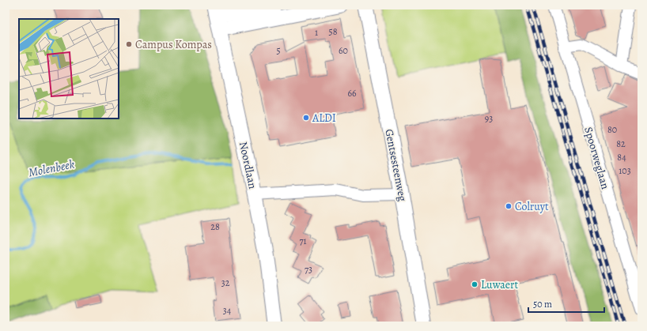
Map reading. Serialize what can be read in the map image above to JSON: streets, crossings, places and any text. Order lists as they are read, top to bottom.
{
  "streets": {
    "street": ["Spoorweglaan", "Noordlaan", "Gentsesteenweg"]
  },
  "water": ["Molenbeek"],
  "places": [
    "Campus Kompas",
    "ALDI",
    "Colruyt",
    "Luwaert"
  ],
  "house_numbers": [
    "58",
    "1",
    "5",
    "60",
    "66",
    "93",
    "80",
    "82",
    "84",
    "103",
    "28",
    "71",
    "73",
    "32",
    "34"
  ],
  "scale_bar": "50 m"
}
